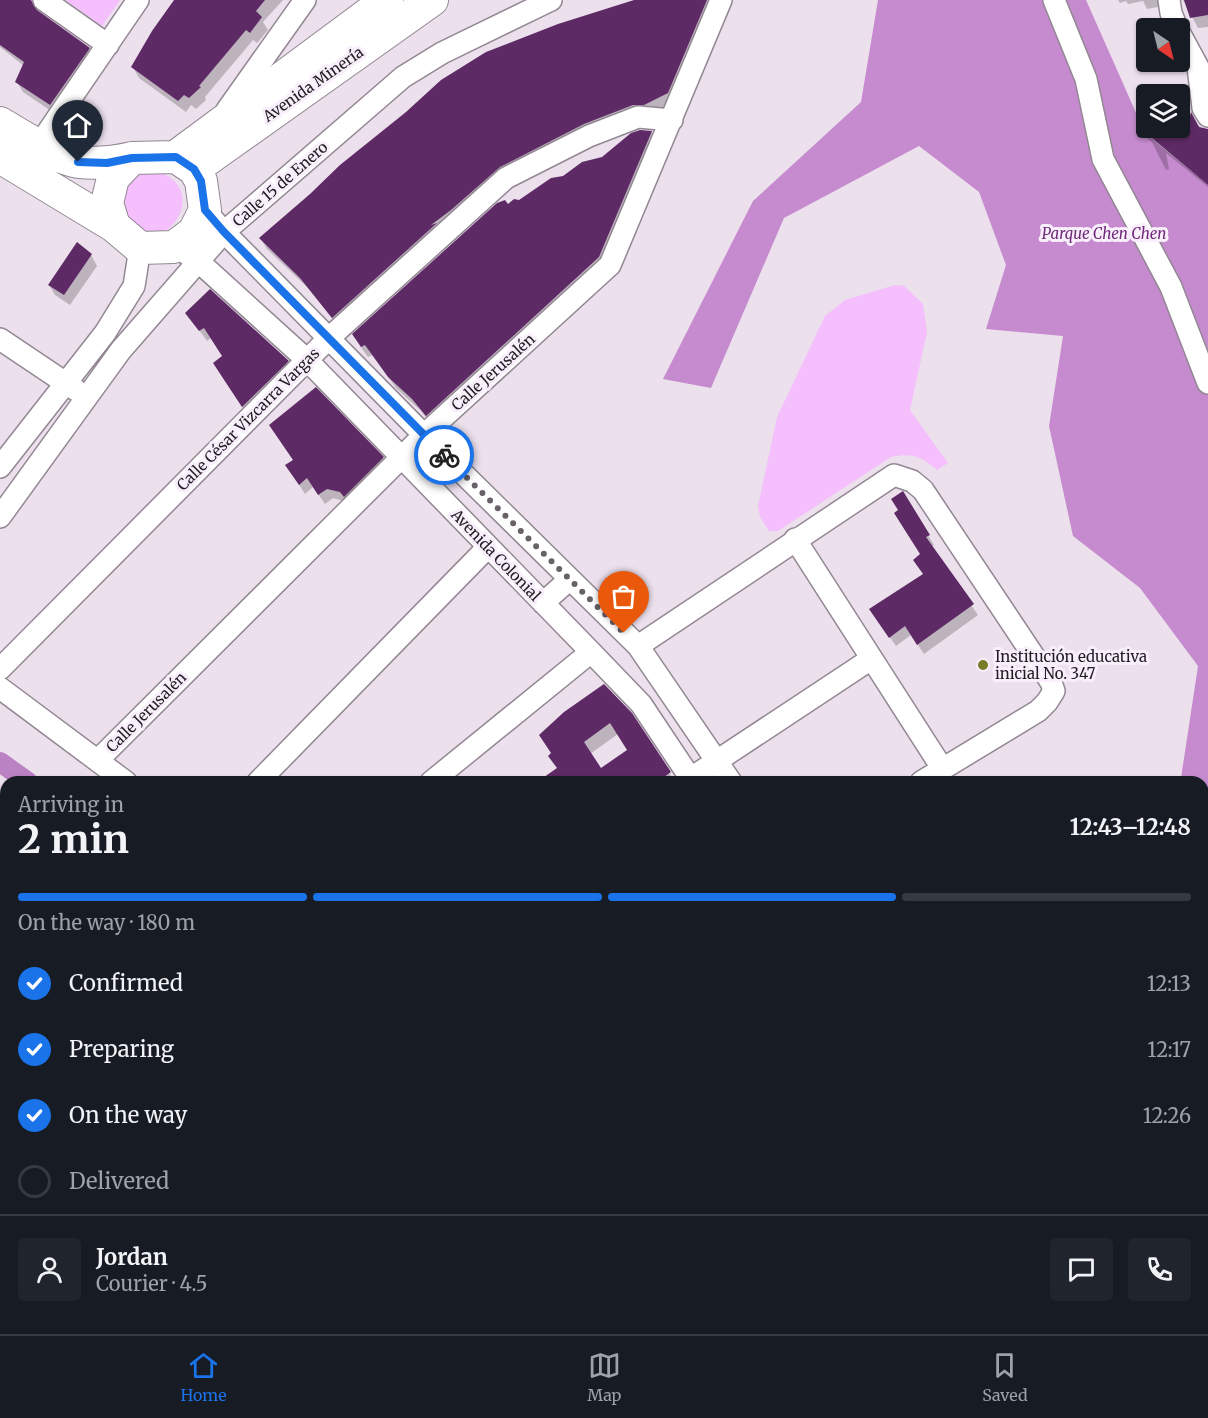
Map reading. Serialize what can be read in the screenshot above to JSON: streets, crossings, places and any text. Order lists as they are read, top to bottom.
{
  "streets": {
    "main road": ["Avenida Minería"],
    "street": [
      "Calle 15 de Enero",
      "Calle Jerusalén",
      "Calle César Vizcarra Vargas",
      "Avenida Colonial"
    ]
  },
  "crossings": [
    ["Avenida Minería", "Calle 15 de Enero"],
    ["Avenida Minería", "Avenida Colonial"],
    ["Calle 15 de Enero", "Avenida Colonial"],
    ["Calle Jerusalén", "Calle César Vizcarra Vargas"],
    ["Calle Jerusalén", "Avenida Colonial"],
    ["Calle César Vizcarra Vargas", "Avenida Colonial"]
  ],
  "parks": ["Parque Chen Chen"],
  "places": ["Institución educativa inicial No. 347"],
  "north": "bottom right",
  "page": {
    "heading": ["2 min", "Arriving in", "12:43–12:48"],
    "panel": ["Jordan", "Courier · 4.5"],
    "bar": "On the way · 180 m",
    "list": [
      ["Confirmed", "12:13"],
      ["Preparing", "12:17"],
      ["On the way", "12:26"],
      "Delivered"
    ],
    "tabs": ["Home", "Map", "Saved"]
  }
}
